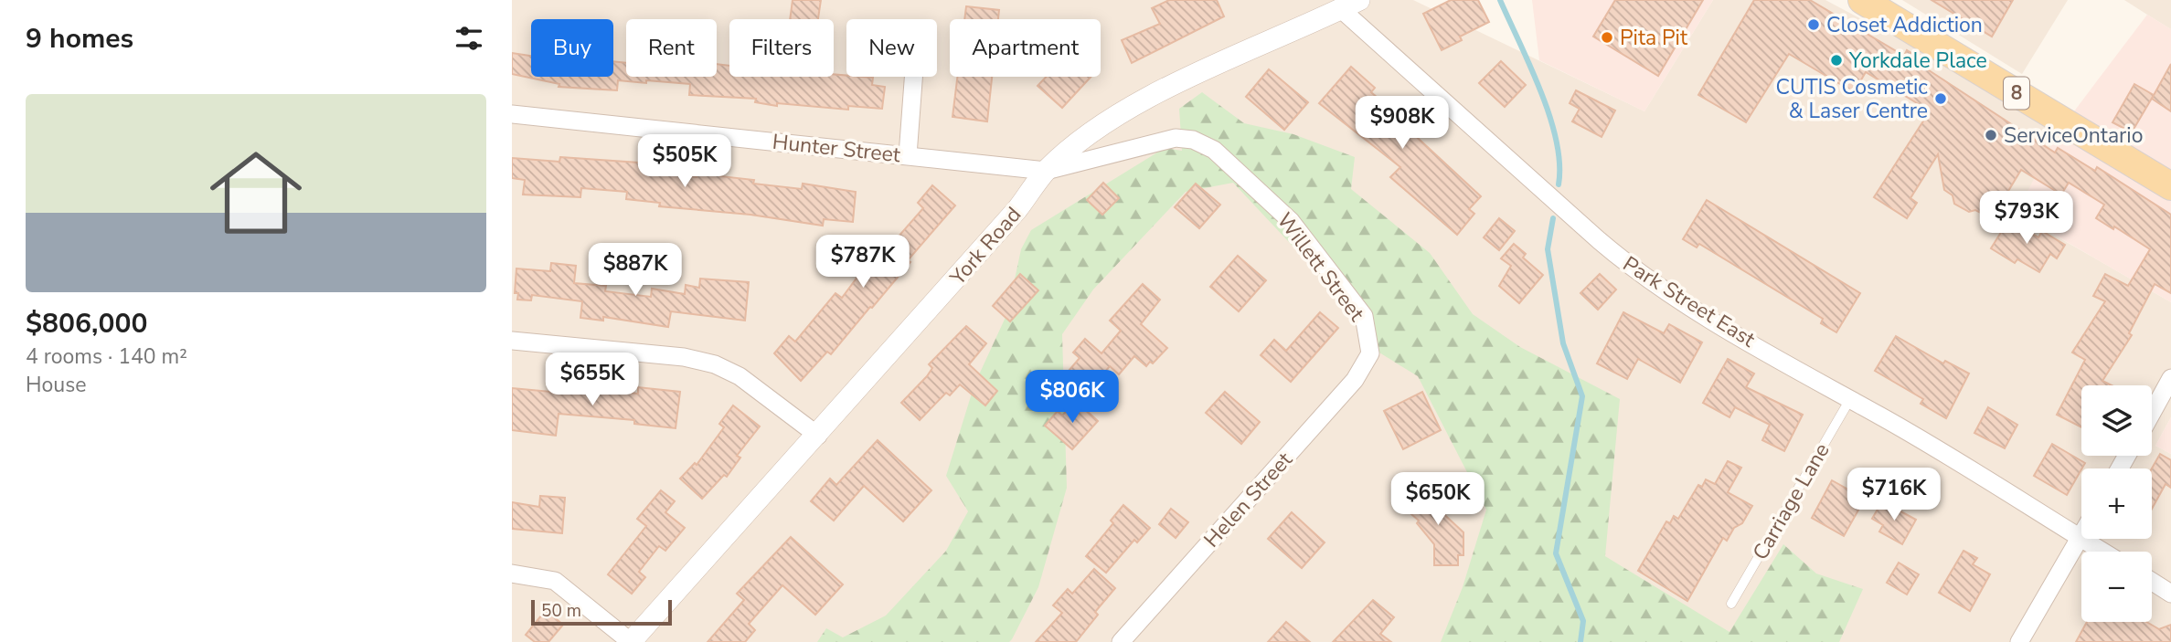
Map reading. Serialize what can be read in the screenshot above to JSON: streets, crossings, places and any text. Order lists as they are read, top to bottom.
{
  "streets": {
    "main road": ["8"],
    "street": [
      "Hunter Street",
      "York Road",
      "Willett Street",
      "Park Street East",
      "Helen Street"
    ],
    "lane": ["Carriage Lane"]
  },
  "crossings": [
    ["Hunter Street", "York Road"],
    ["Hunter Street", "Willett Street"],
    ["York Road", "Willett Street"],
    ["York Road", "Park Street East"],
    ["Willett Street", "Helen Street"],
    ["Park Street East", "Carriage Lane"]
  ],
  "places": [
    "Closet Addiction",
    "Pita Pit",
    "Yorkdale Place",
    "CUTIS Cosmetic & Laser Centre",
    "ServiceOntario"
  ],
  "scale_bar": "50 m",
  "page": {
    "heading": "9 homes",
    "chip": [
      "Buy",
      "Rent",
      "Filters",
      "New",
      "Apartment"
    ],
    "list": [
      {
        "name": "$806,000",
        "note": "4 rooms · 140 m² · House"
      }
    ],
    "price": [
      "$908K",
      "$505K",
      "$793K",
      "$787K",
      "$887K",
      "$655K",
      "$806K",
      "$716K",
      "$650K"
    ],
    "map_buttons": ["+", "−"],
    "scale": "50 m"
  }
}
